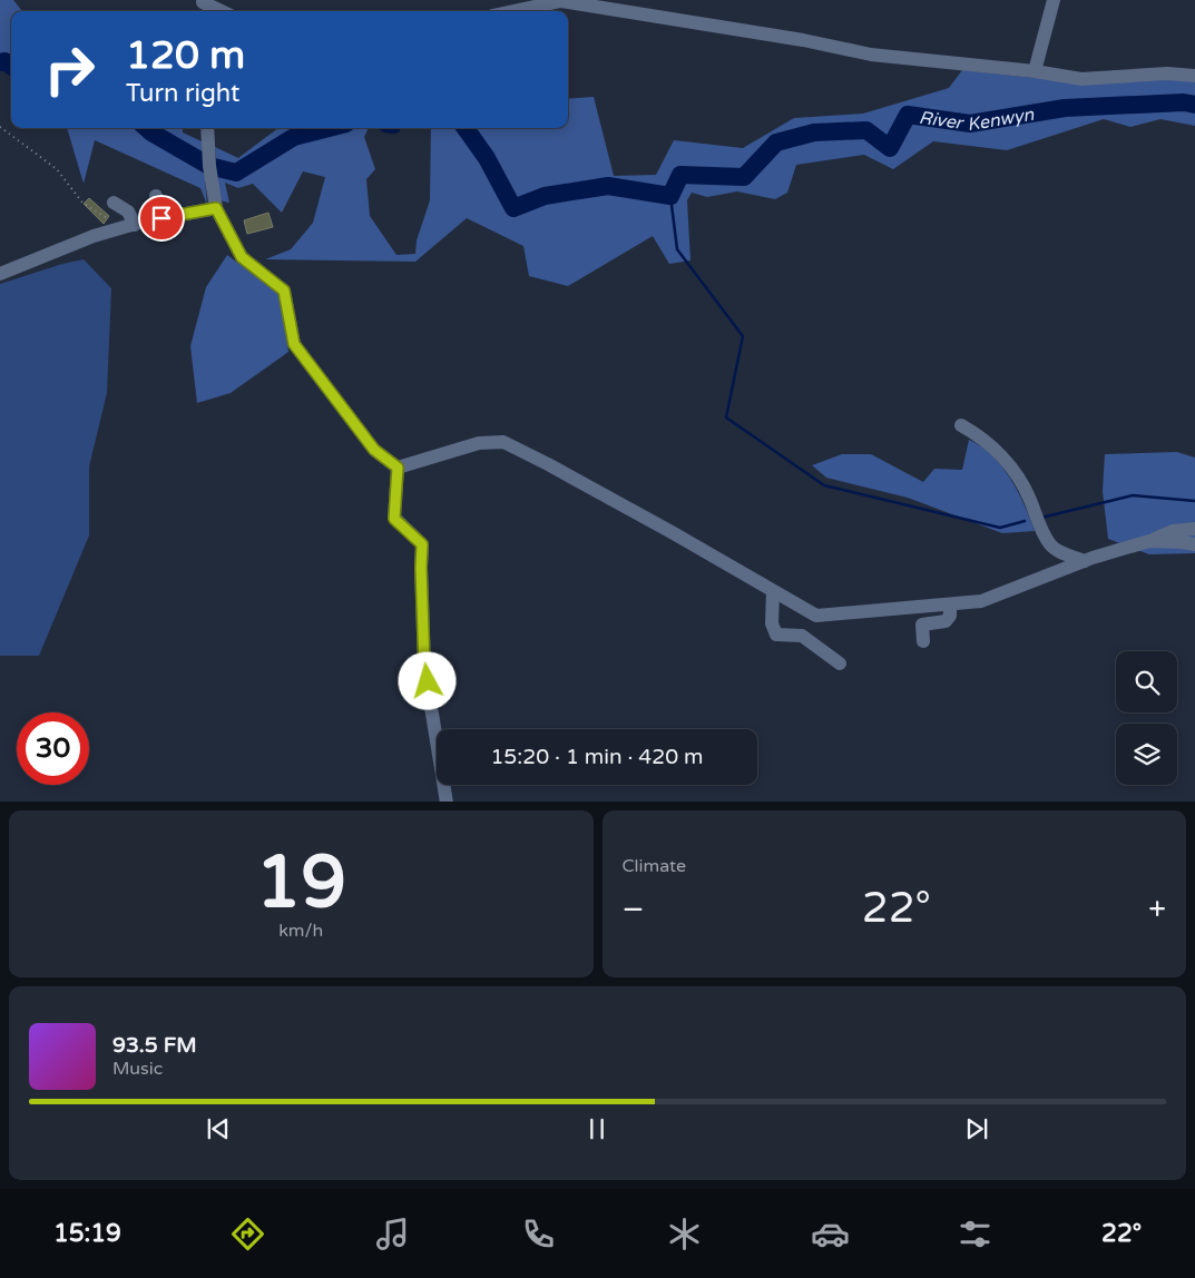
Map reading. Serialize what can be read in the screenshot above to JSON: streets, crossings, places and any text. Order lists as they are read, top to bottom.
{
  "water": ["River Kenwyn"],
  "page": {
    "turn": ["120 m", "Turn right"],
    "limit": "30",
    "trip": "15:20 · 1 min · 420 m",
    "tile": [
      ["19", "km/h"],
      "Climate"
    ],
    "heat": ["−", "22°", "+"],
    "song": ["93.5 FM", "Music"],
    "tabs": ["15:19", "22°"]
  }
}
